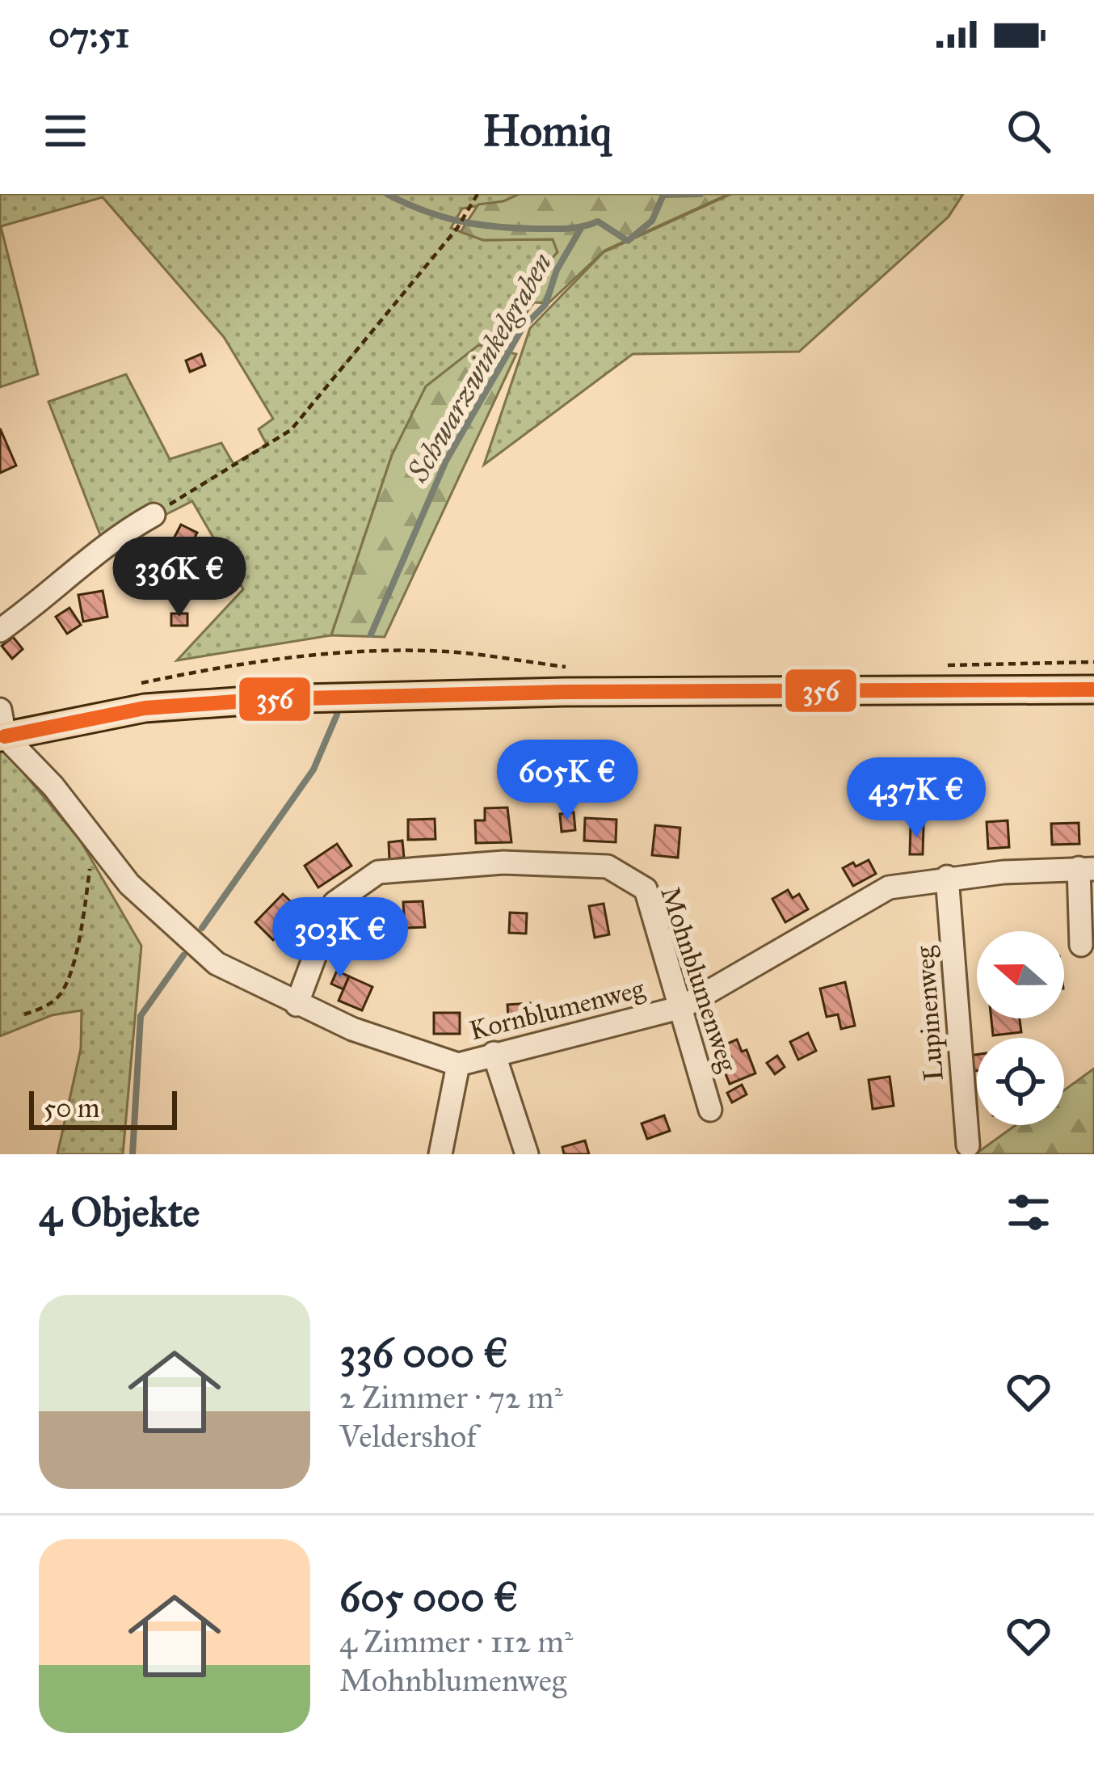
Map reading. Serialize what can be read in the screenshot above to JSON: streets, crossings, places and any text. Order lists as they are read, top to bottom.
{
  "streets": {
    "street": ["Mohnblumenweg", "Kornblumenweg", "Lupinenweg"]
  },
  "crossings": [
    ["Mohnblumenweg", "Kornblumenweg"],
    ["Kornblumenweg", "Lupinenweg"]
  ],
  "water": ["Schwarzwinkelgraben"],
  "lines": ["transit line 356"],
  "scale_bar": "50 m",
  "north": "left",
  "page": {
    "status": "07:51",
    "header": "Homiq",
    "price": [
      "336K €",
      "605K €",
      "437K €",
      "303K €"
    ],
    "scale": "50 m",
    "heading": "4 Objekte",
    "list": [
      {
        "name": "336 000 €",
        "note": "2 Zimmer · 72 m² · Veldershof"
      },
      {
        "name": "605 000 €",
        "note": "4 Zimmer · 112 m² · Mohnblumenweg"
      }
    ]
  }
}
